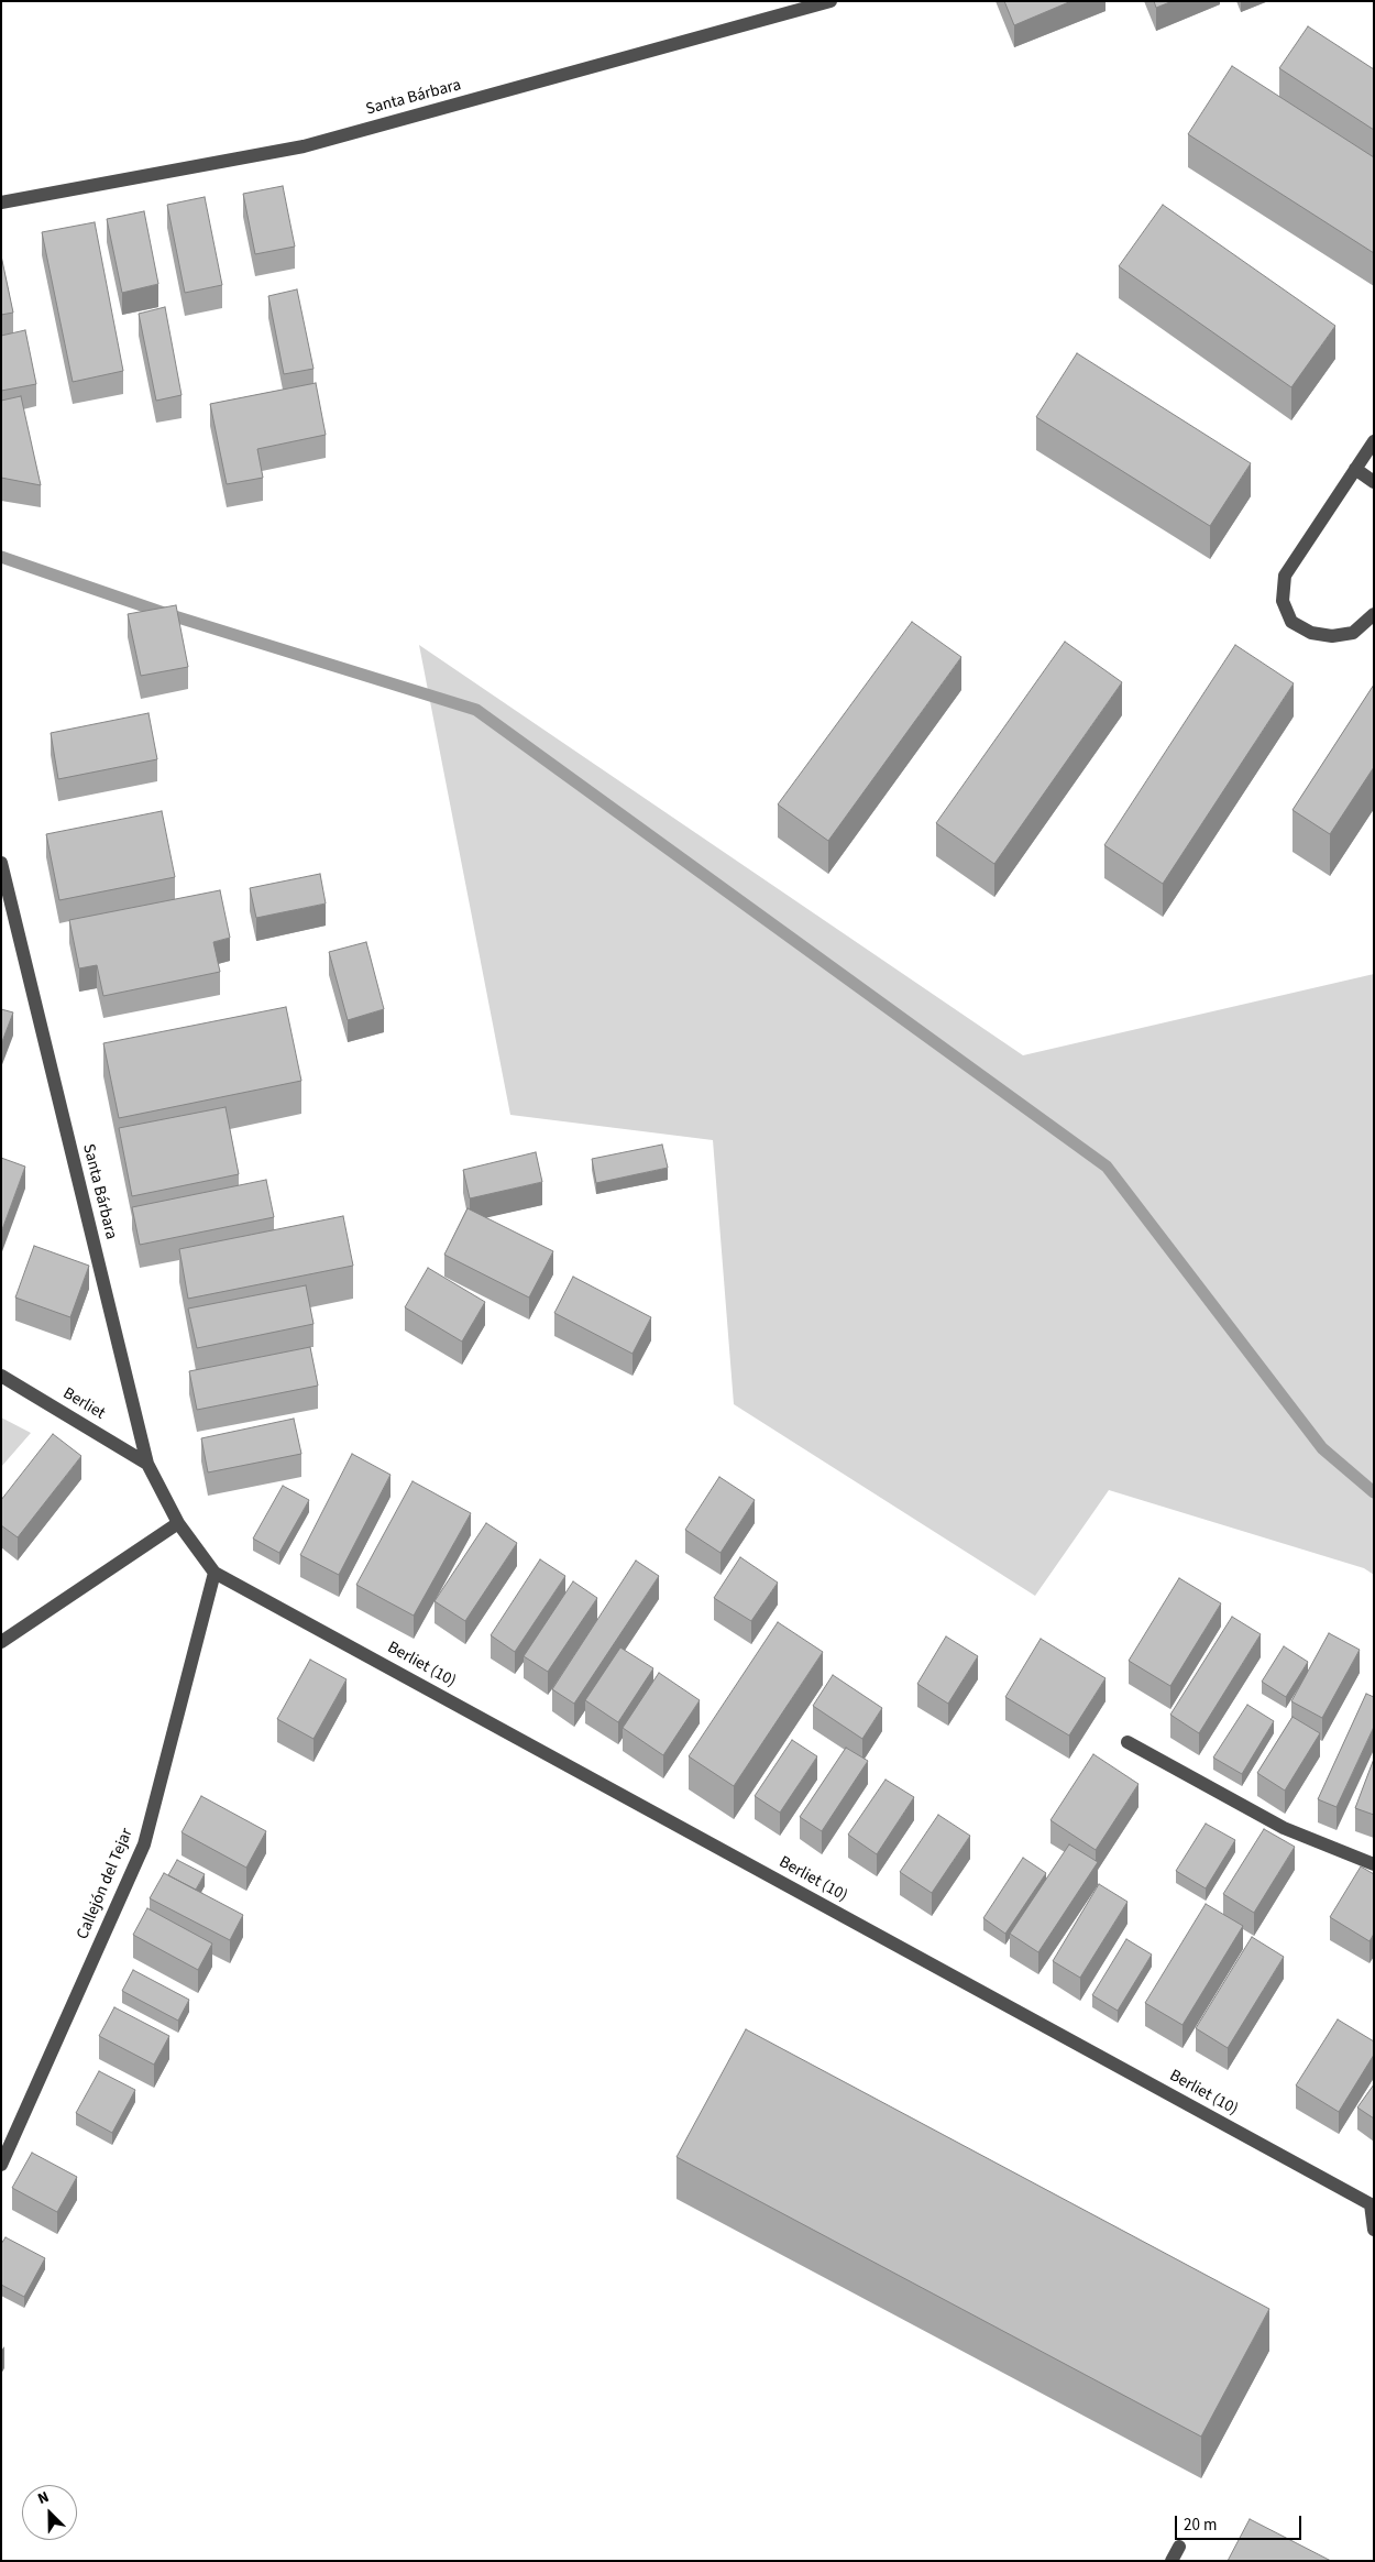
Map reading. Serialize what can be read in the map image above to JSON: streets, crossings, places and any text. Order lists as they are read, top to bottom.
{
  "streets": {
    "street": [
      "Santa Bárbara",
      "Berliet",
      "Berliet (10)",
      "Callejón del Tejar"
    ]
  },
  "crossings": [
    ["Santa Bárbara", "Berliet"],
    ["Santa Bárbara", "Berliet (10)"],
    ["Santa Bárbara", "Callejón del Tejar"],
    ["Berliet (10)", "Callejón del Tejar"]
  ],
  "scale_bar": "20 m",
  "north": "top left"
}
